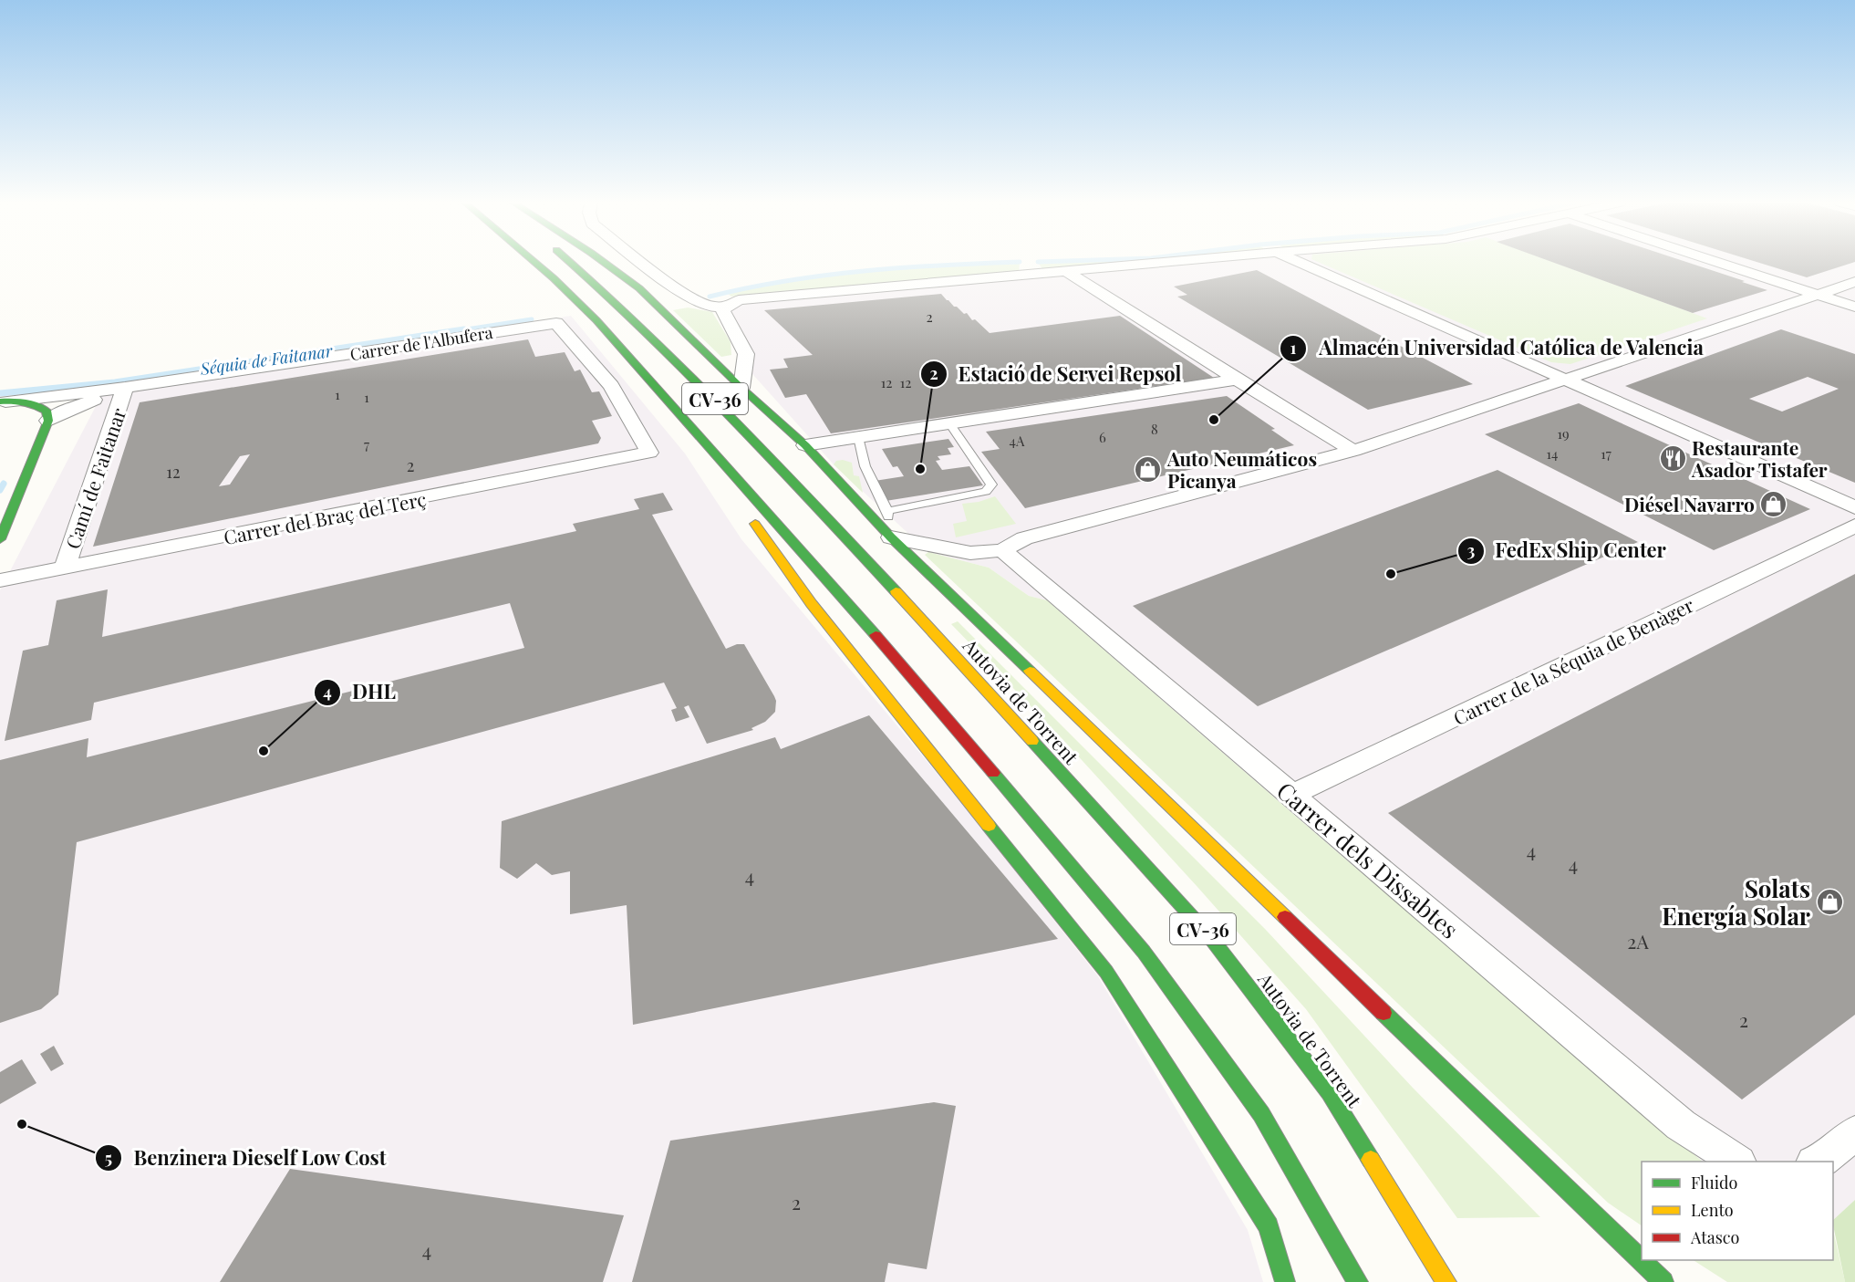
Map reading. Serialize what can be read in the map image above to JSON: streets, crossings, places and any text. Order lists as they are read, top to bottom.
{
  "streets": {
    "main road": ["CV-36", "Autovia de Torrent"],
    "street": [
      "Carrer de l'Albufera",
      "Camí de Faitanar",
      "Carrer del Braç del Terç",
      "Carrer de la Séquia de Benàger",
      "Carrer dels Dissabtes"
    ]
  },
  "crossings": [
    ["Carrer de l'Albufera", "Camí de Faitanar"],
    ["Carrer de l'Albufera", "Carrer del Braç del Terç"],
    ["Camí de Faitanar", "Carrer del Braç del Terç"],
    ["Carrer de la Séquia de Benàger", "Carrer dels Dissabtes"]
  ],
  "water": ["Séquia de Faitanar"],
  "places": {
    "other": [
      "Almacén Universidad Católica de Valencia",
      "Estació de Servei Repsol",
      "FedEx Ship Center",
      "DHL",
      "Benzinera Dieself Low Cost"
    ],
    "restaurant": ["Restaurante Asador Tistafer"],
    "shop": ["Auto Neumáticos Picanya", "Diésel Navarro", "Solats Energía Solar"]
  },
  "house_numbers": [
    "2",
    "12",
    "12",
    "1",
    "1",
    "8",
    "19",
    "6",
    "4A",
    "7",
    "14",
    "17",
    "2",
    "12",
    "4",
    "4",
    "4",
    "2A",
    "2",
    "2",
    "4"
  ],
  "legend": ["Fluido", "Lento", "Atasco"]
}
